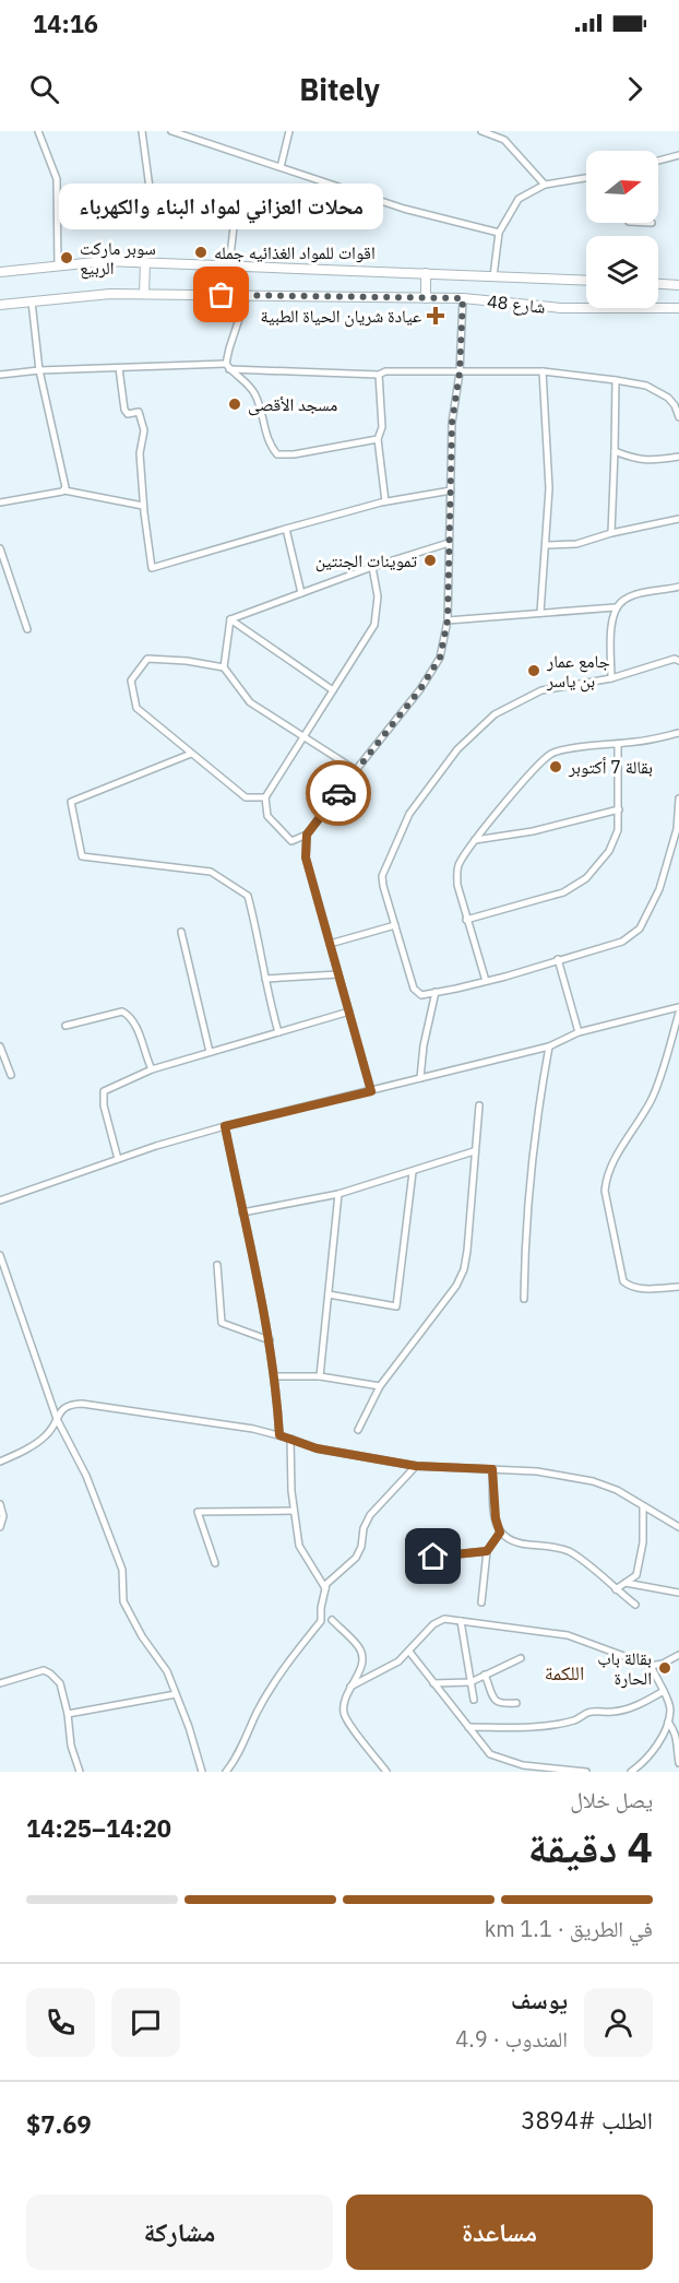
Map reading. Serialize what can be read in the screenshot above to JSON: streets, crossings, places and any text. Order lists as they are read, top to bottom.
{
  "streets": {
    "main road": ["شارع 48"]
  },
  "districts": ["اللكمة"],
  "places": {
    "other": [
      "اقوات للمواد الغذائيه جمله",
      "سوبر ماركت الربيع",
      "محلات العزاني لمواد البناء والكهرباء",
      "مسجد الأقصى",
      "تموينات الجنتين",
      "جامع عمار بن ياسر",
      "بقالة 7 أكتوبر",
      "بقالة باب الحارة"
    ],
    "health": ["عيادة شريان الحياة الطبية"]
  },
  "north": "right",
  "page": {
    "status": "14:16",
    "header": "Bitely",
    "bubble": "محلات العزاني لمواد البناء والكهرباء",
    "heading": ["4 دقيقة", "يصل خلال", "14:20–14:25"],
    "panel": [
      "يوسف",
      "المندوب · 4.9",
      "الطلب #3894",
      "$7.69"
    ],
    "bar": "في الطريق · 1.1 km",
    "buttons": ["مساعدة", "مشاركة"]
  }
}
